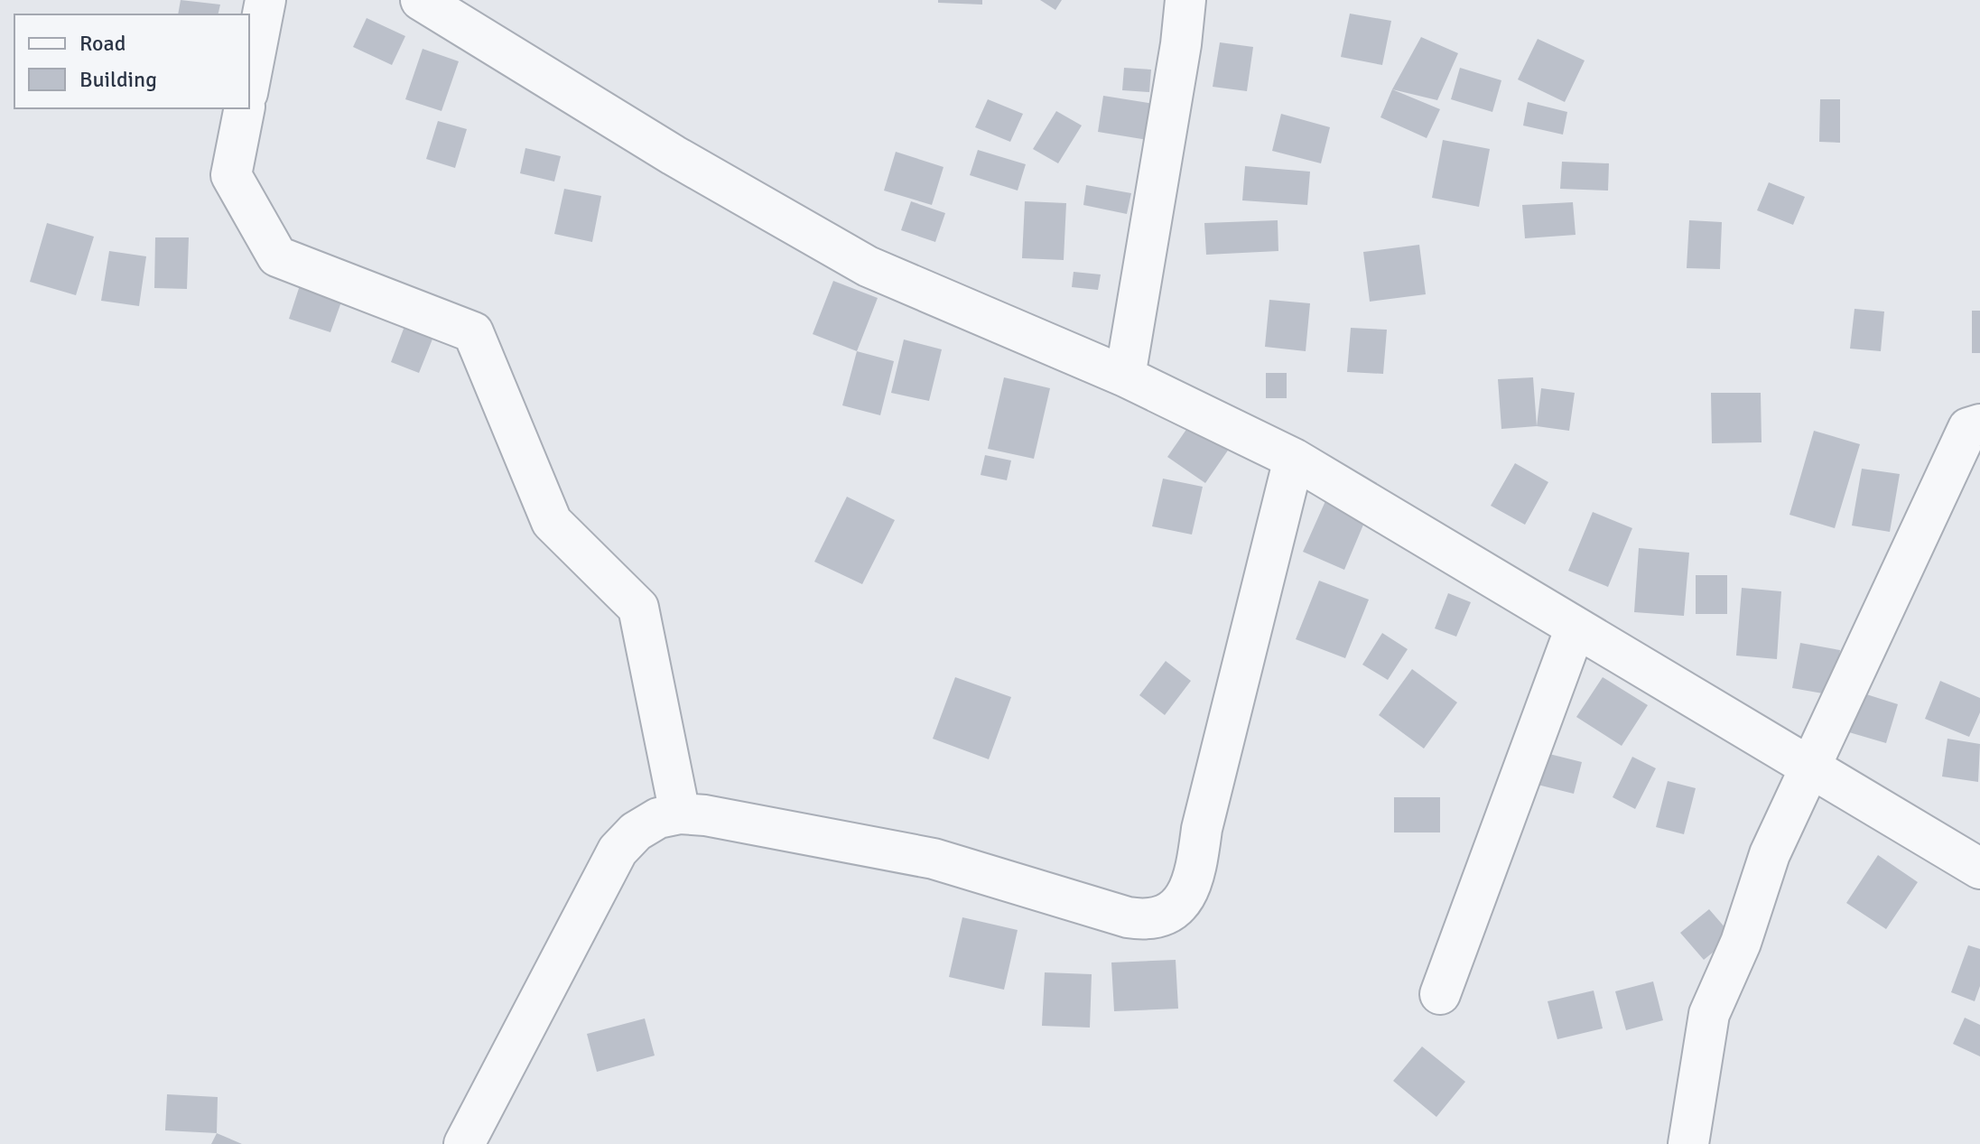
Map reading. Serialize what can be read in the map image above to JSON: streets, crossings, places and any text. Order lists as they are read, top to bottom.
{
  "legend": ["Road", "Building"]
}
